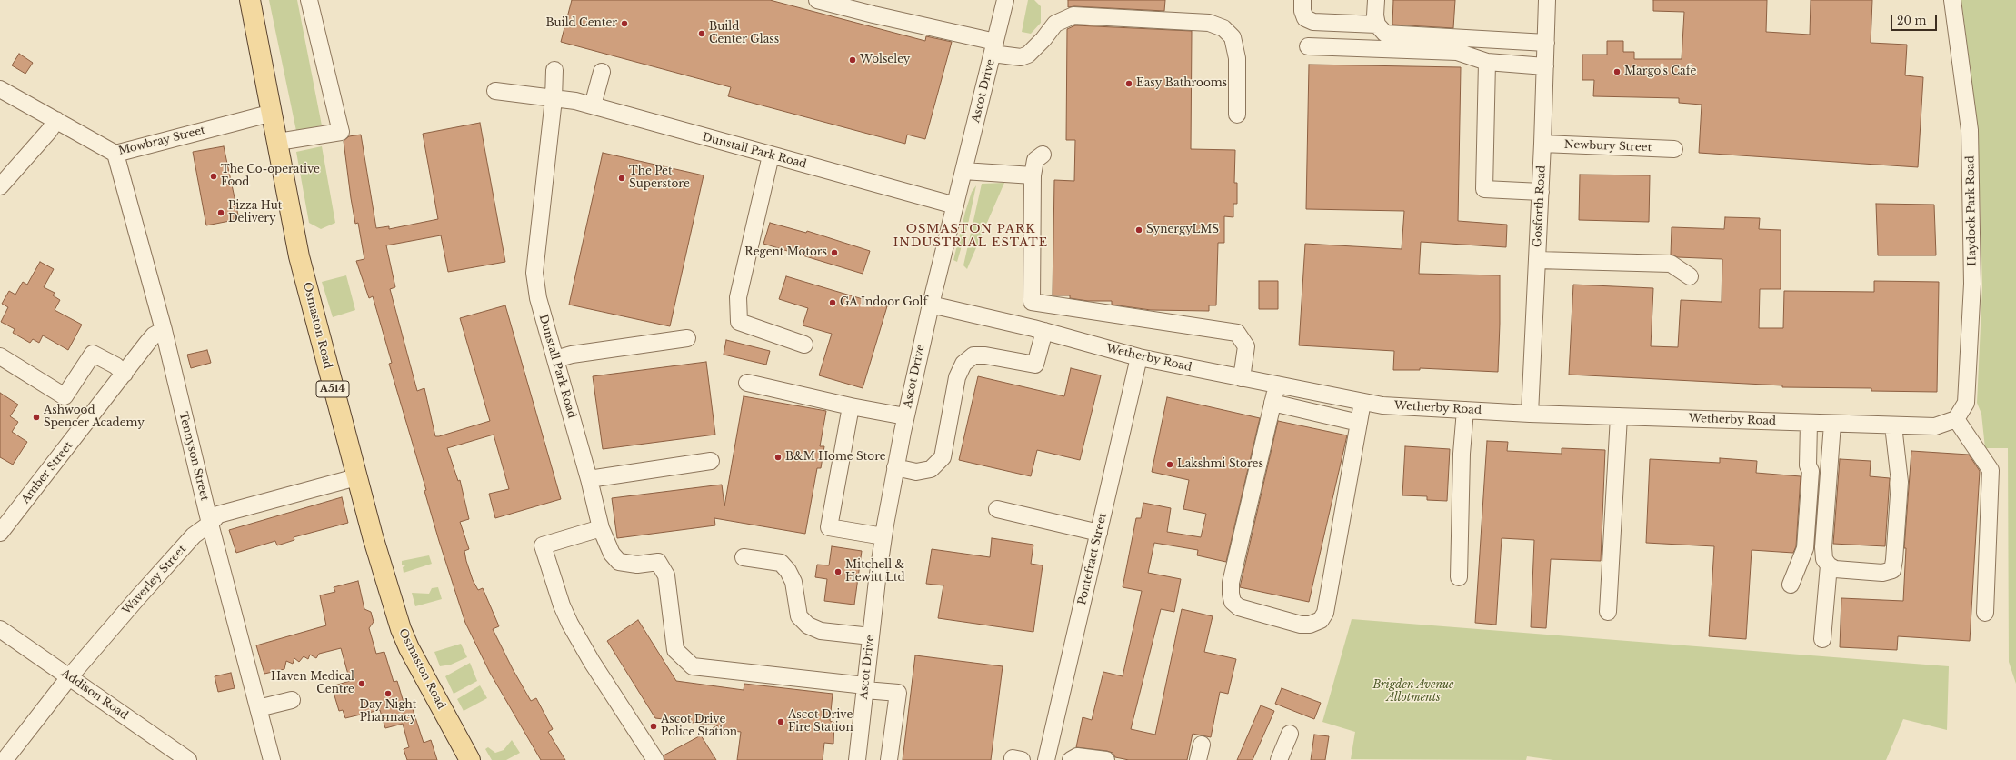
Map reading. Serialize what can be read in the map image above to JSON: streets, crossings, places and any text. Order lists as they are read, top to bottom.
{
  "streets": {
    "main road": ["Osmaston Road", "A514"],
    "street": [
      "Ascot Drive",
      "Mowbray Street",
      "Newbury Street",
      "Dunstall Park Road",
      "Gosforth Road",
      "Haydock Park Road",
      "Wetherby Road",
      "Tennyson Street",
      "Amber Street",
      "Pontefract Street",
      "Waverley Street",
      "Addison Road"
    ]
  },
  "crossings": [
    ["Ascot Drive", "Dunstall Park Road"],
    ["Ascot Drive", "Wetherby Road"],
    ["Mowbray Street", "Osmaston Road"],
    ["Mowbray Street", "Tennyson Street"],
    ["Newbury Street", "Gosforth Road"],
    ["Gosforth Road", "Wetherby Road"],
    ["Haydock Park Road", "Wetherby Road"],
    ["Osmaston Road", "Waverley Street"],
    ["Wetherby Road", "Pontefract Street"],
    ["Tennyson Street", "Amber Street"],
    ["Tennyson Street", "Waverley Street"],
    ["Waverley Street", "Addison Road"]
  ],
  "districts": ["OSMASTON PARK INDUSTRIAL ESTATE"],
  "parks": ["Brigden Avenue Allotments"],
  "places": [
    "Build Center",
    "Build Center Glass",
    "Wolseley",
    "Margo's Cafe",
    "Easy Bathrooms",
    "The Co-operative Food",
    "The Pet Superstore",
    "Pizza Hut Delivery",
    "SynergyLMS",
    "Regent Motors",
    "GA Indoor Golf",
    "Ashwood Spencer Academy",
    "B&M Home Store",
    "Lakshmi Stores",
    "Mitchell & Hewitt Ltd",
    "Haven Medical Centre",
    "Day Night Pharmacy",
    "Ascot Drive Fire Station",
    "Ascot Drive Police Station"
  ],
  "scale_bar": "20 m"
}
